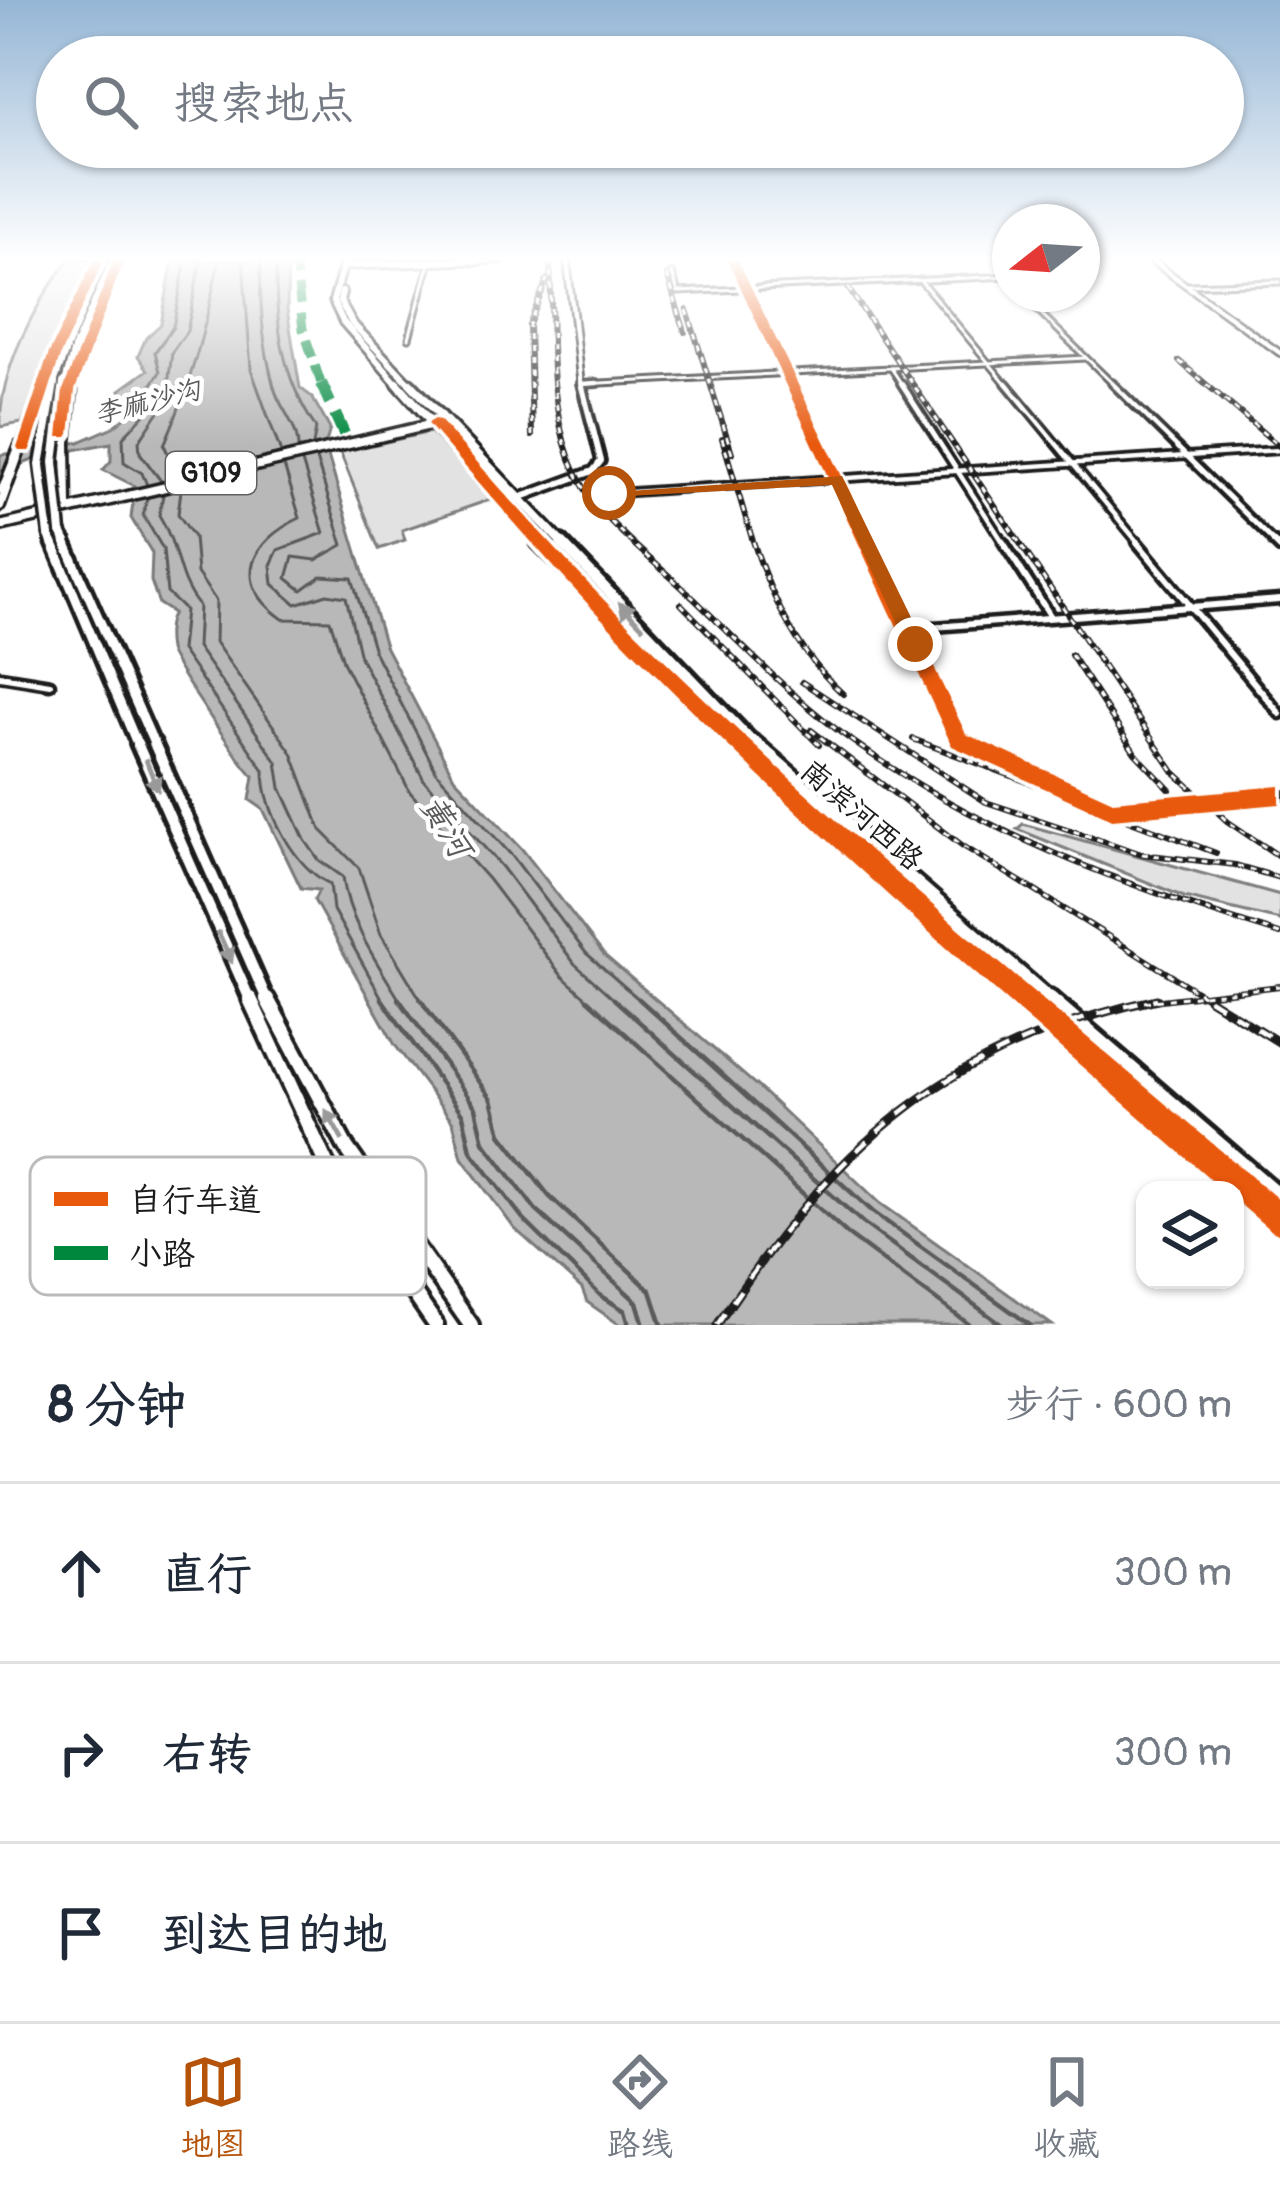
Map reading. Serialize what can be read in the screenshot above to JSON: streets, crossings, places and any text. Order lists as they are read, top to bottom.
{
  "streets": {
    "highway": ["G109", "南滨河西路"]
  },
  "crossings": [
    ["G109", "南滨河西路"]
  ],
  "water": ["李麻沙沟", "黄河"],
  "legend": ["自行车道", "小路"],
  "north": "left",
  "page": {
    "search": "搜索地点",
    "heading": ["8 分钟", "步行 · 600 m"],
    "list": [
      ["直行", "300 m"],
      ["右转", "300 m"],
      "到达目的地"
    ],
    "nav": ["地图", "路线", "收藏"]
  }
}
